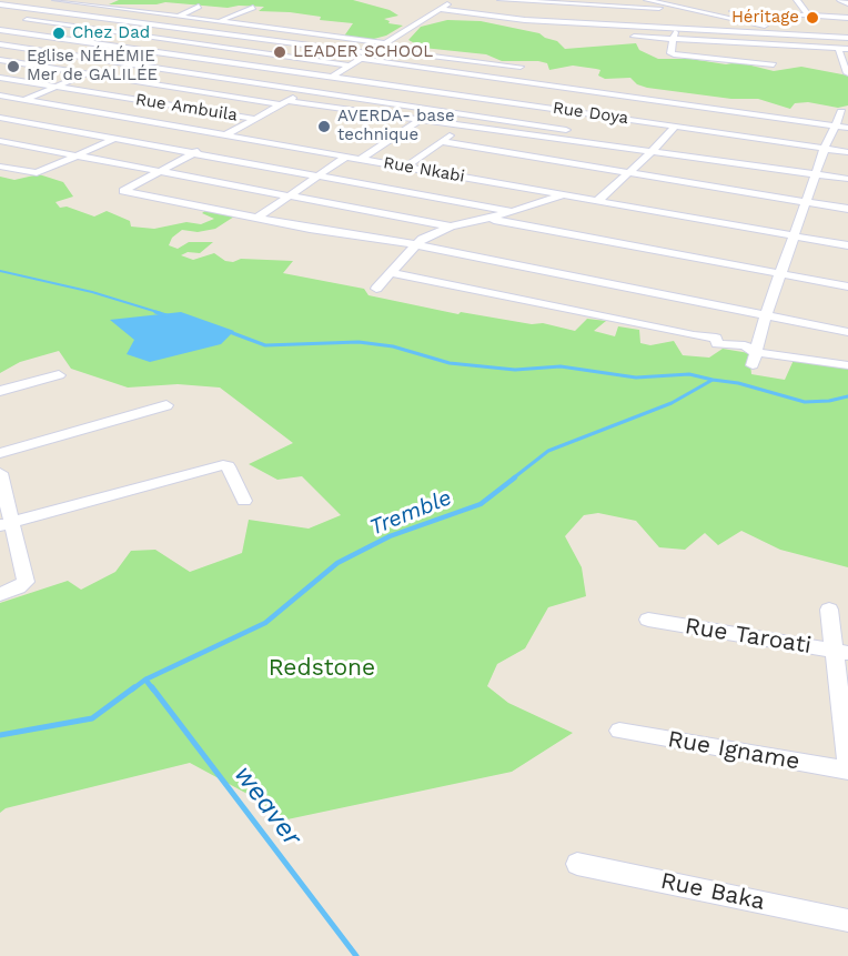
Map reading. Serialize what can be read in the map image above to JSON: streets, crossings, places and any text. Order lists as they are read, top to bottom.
{
  "streets": {
    "street": [
      "Rue Ambuila",
      "Rue Doya",
      "Rue Nkabi",
      "Rue Taroati",
      "Rue Igname",
      "Rue Baka"
    ]
  },
  "water": ["Tremble", "weaver"],
  "parks": ["Redstone"],
  "places": [
    "Héritage",
    "Chez Dad",
    "LEADER SCHOOL",
    "Eglise NÉHÉMIE Mer de GALILÉE",
    "AVERDA- base technique"
  ]
}
